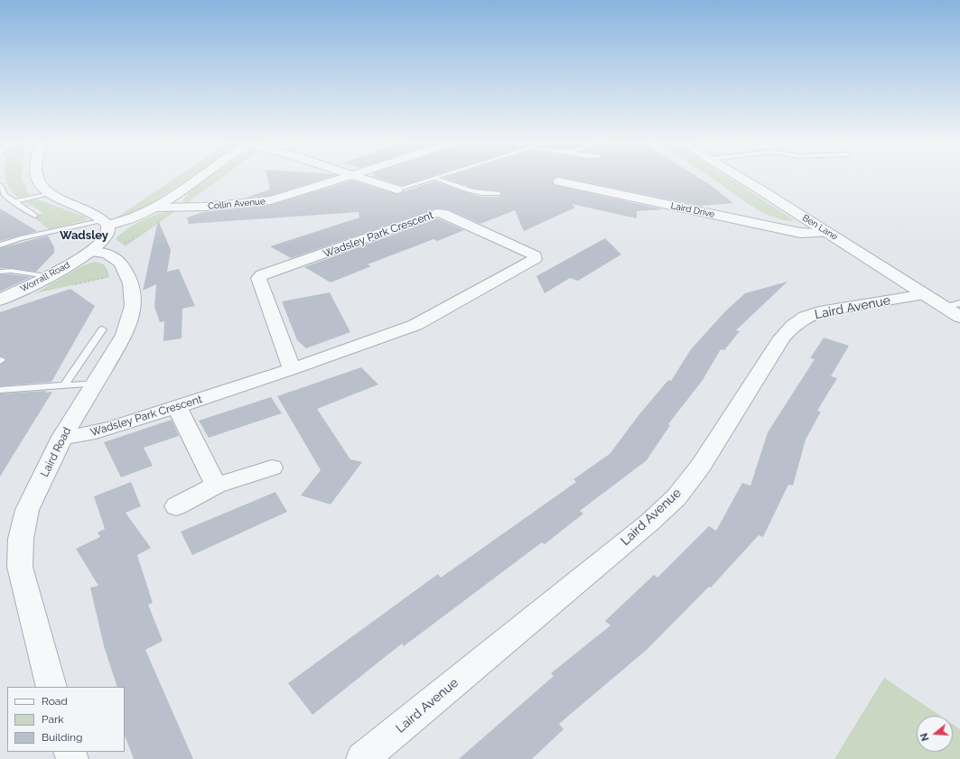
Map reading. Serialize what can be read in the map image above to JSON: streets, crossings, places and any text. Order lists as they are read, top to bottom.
{
  "streets": {
    "street": [
      "Collin Avenue",
      "Laird Drive",
      "Ben Lane",
      "Wadsley Park Crescent",
      "Worrall Road",
      "Laird Avenue",
      "Laird Road"
    ]
  },
  "crossings": [
    ["Laird Drive", "Ben Lane"],
    ["Ben Lane", "Laird Avenue"],
    ["Wadsley Park Crescent", "Laird Road"],
    ["Worrall Road", "Laird Road"]
  ],
  "districts": ["Wadsley"],
  "legend": ["Road", "Park", "Building"],
  "north": "left"
}
